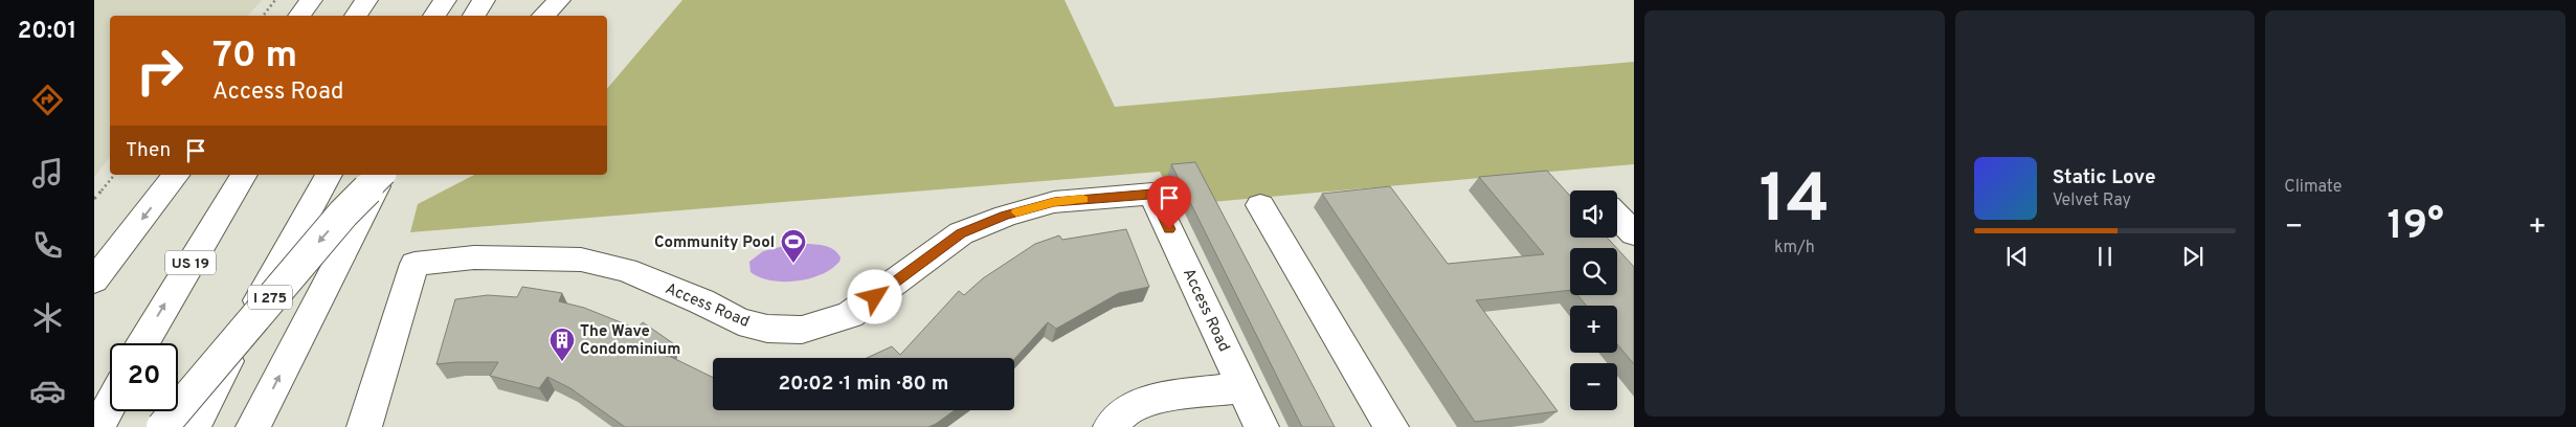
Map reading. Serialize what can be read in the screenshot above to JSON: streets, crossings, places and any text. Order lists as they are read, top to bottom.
{
  "streets": {
    "main road": ["US 19", "I 275", "Access Road"]
  },
  "places": {
    "sports": ["Community Pool"],
    "building": ["The Wave Condominium"]
  },
  "page": {
    "tabs": "20:01",
    "tile": [
      ["14", "km/h"],
      "Climate"
    ],
    "turn": ["70 m", "Access Road"],
    "then": "Then",
    "song": ["Static Love", "Velvet Ray"],
    "map_buttons": ["+", "−"],
    "heat": ["−", "19°", "+"],
    "limit": "20",
    "trip": "20:02 · 1 min · 80 m"
  }
}
